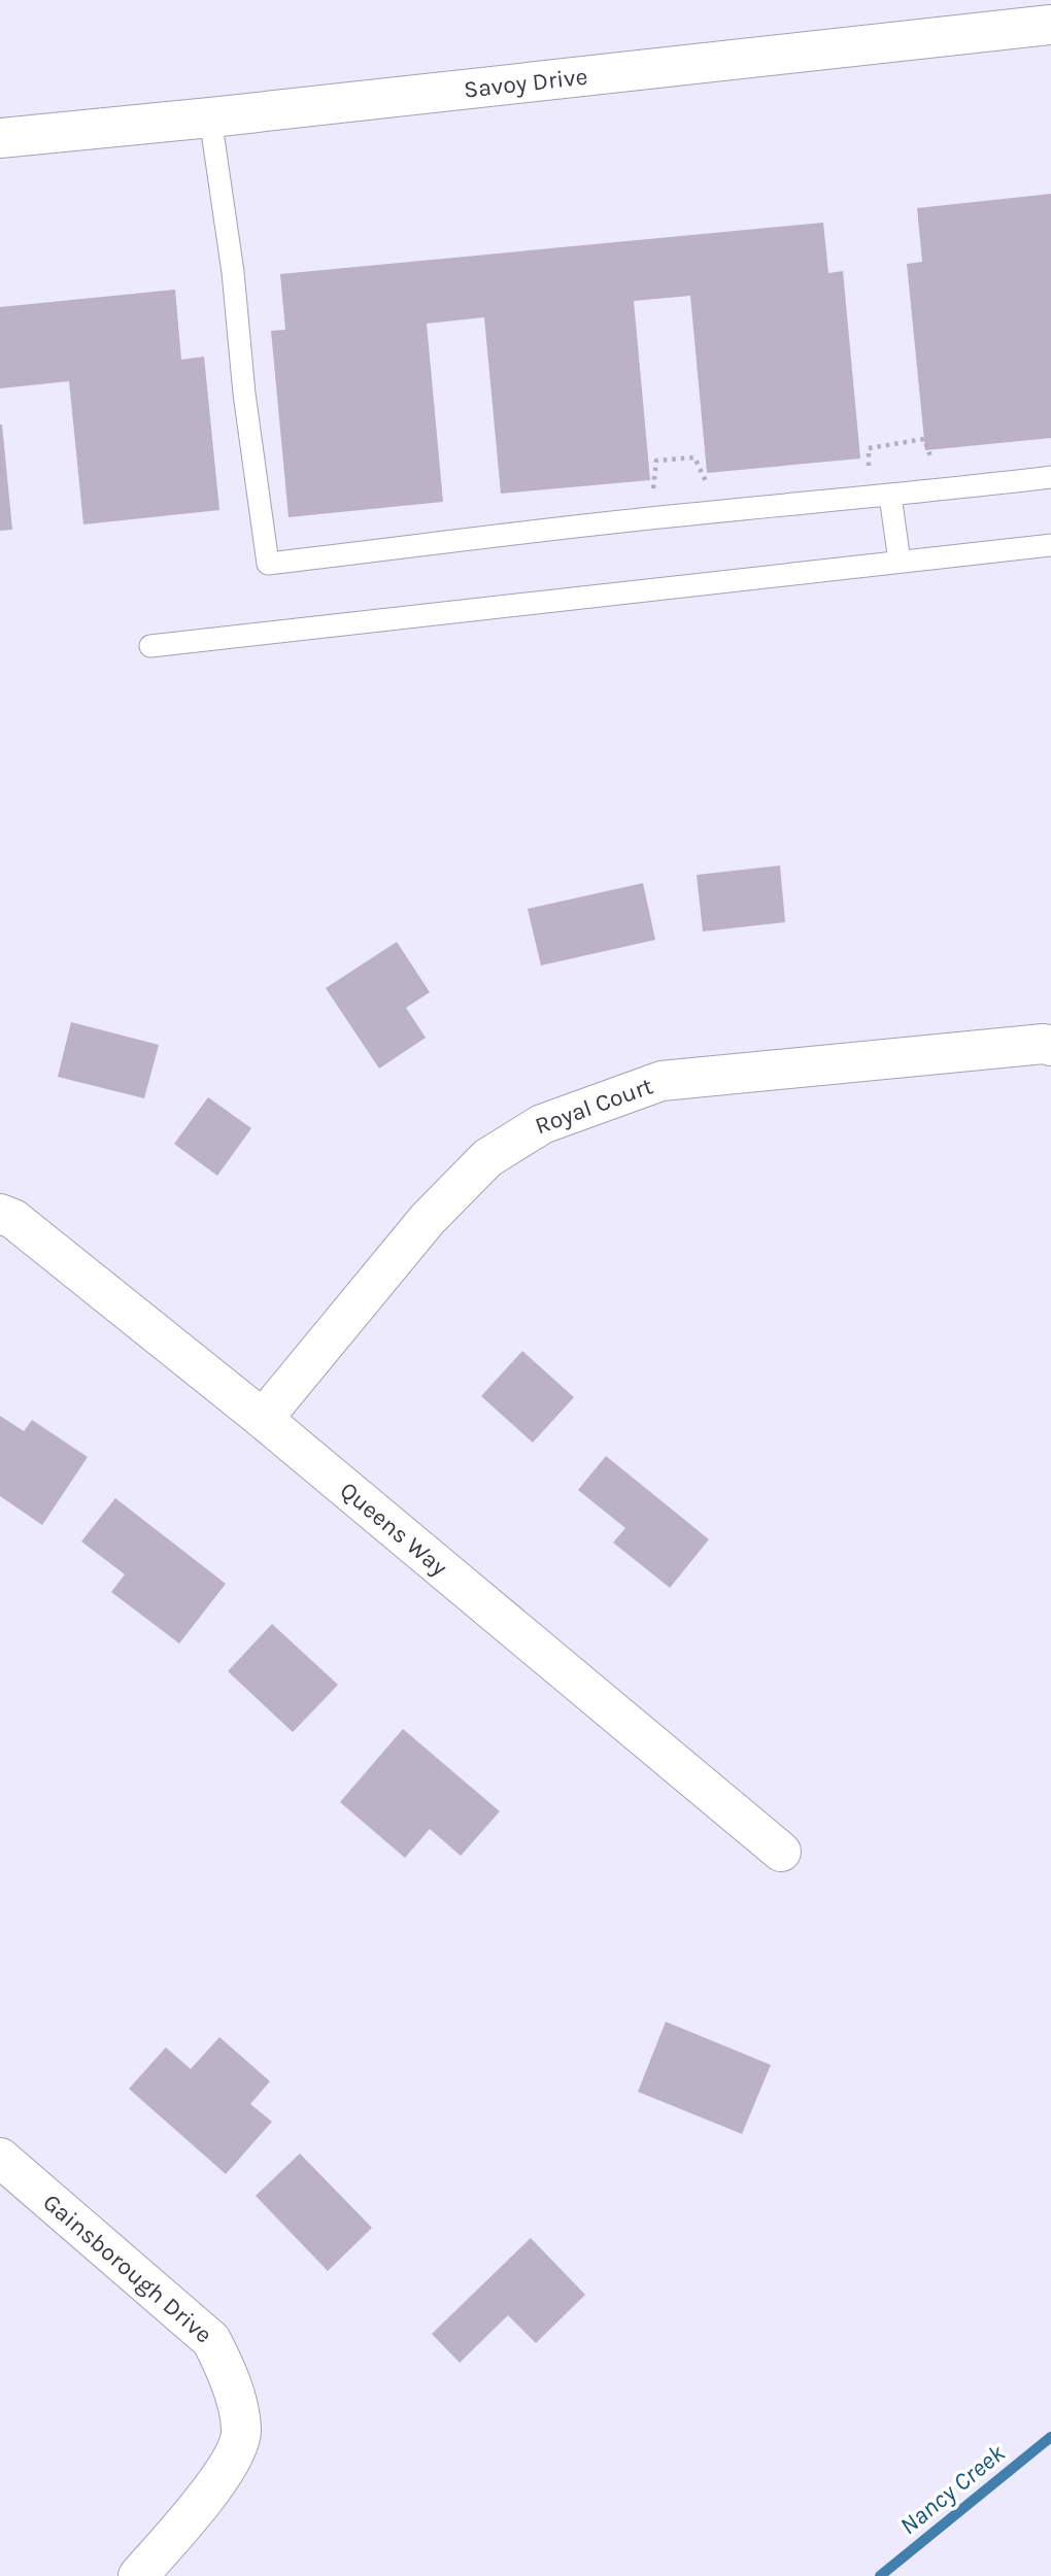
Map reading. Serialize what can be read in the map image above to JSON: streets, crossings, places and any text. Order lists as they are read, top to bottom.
{
  "streets": {
    "street": [
      "Savoy Drive",
      "Royal Court",
      "Queens Way",
      "Gainsborough Drive"
    ]
  },
  "crossings": [
    ["Royal Court", "Queens Way"]
  ],
  "water": ["Nancy Creek"]
}
